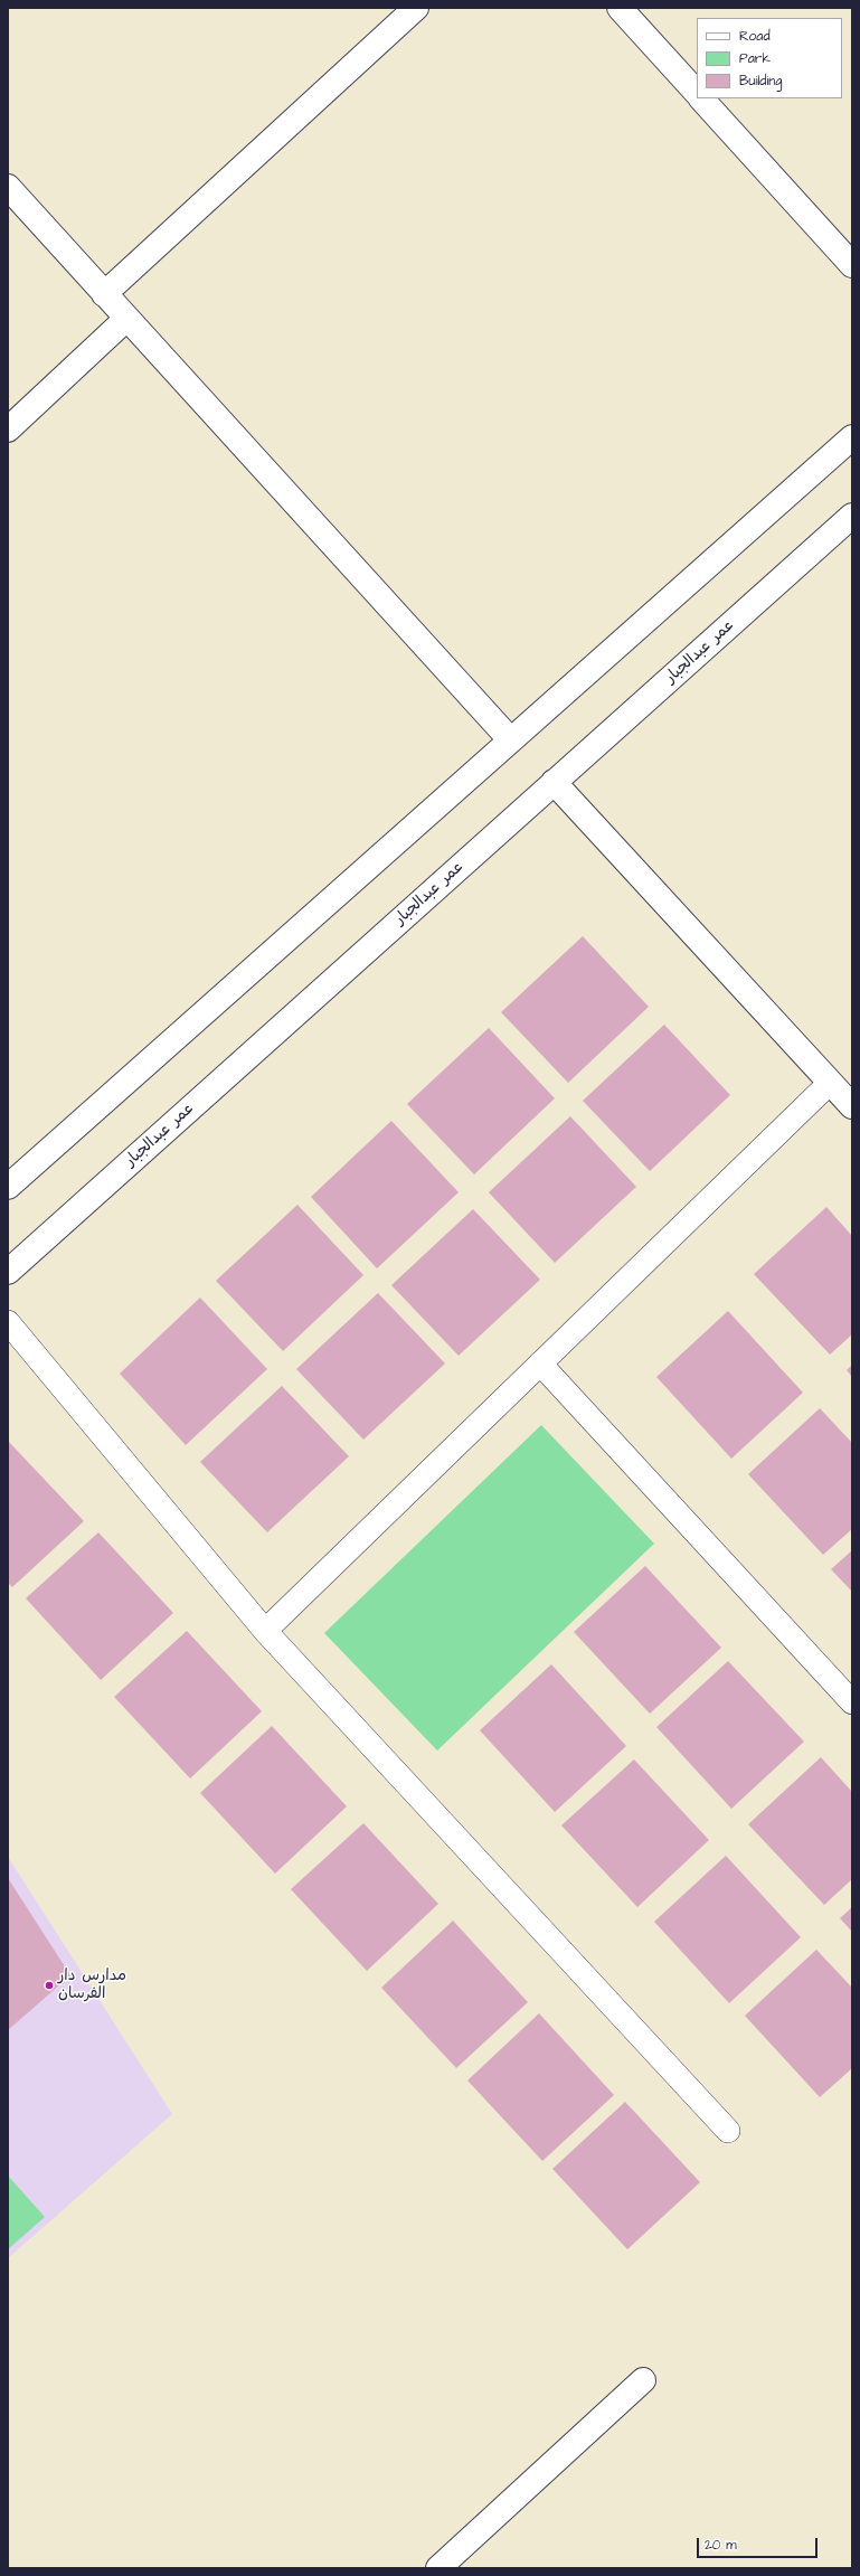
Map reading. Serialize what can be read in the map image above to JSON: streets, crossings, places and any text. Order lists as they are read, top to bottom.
{
  "streets": {
    "street": ["عمر عبدالجبار"]
  },
  "places": ["مدارس دار الفرسان"],
  "legend": ["Road", "Park", "Building"],
  "scale_bar": "20 m"
}
